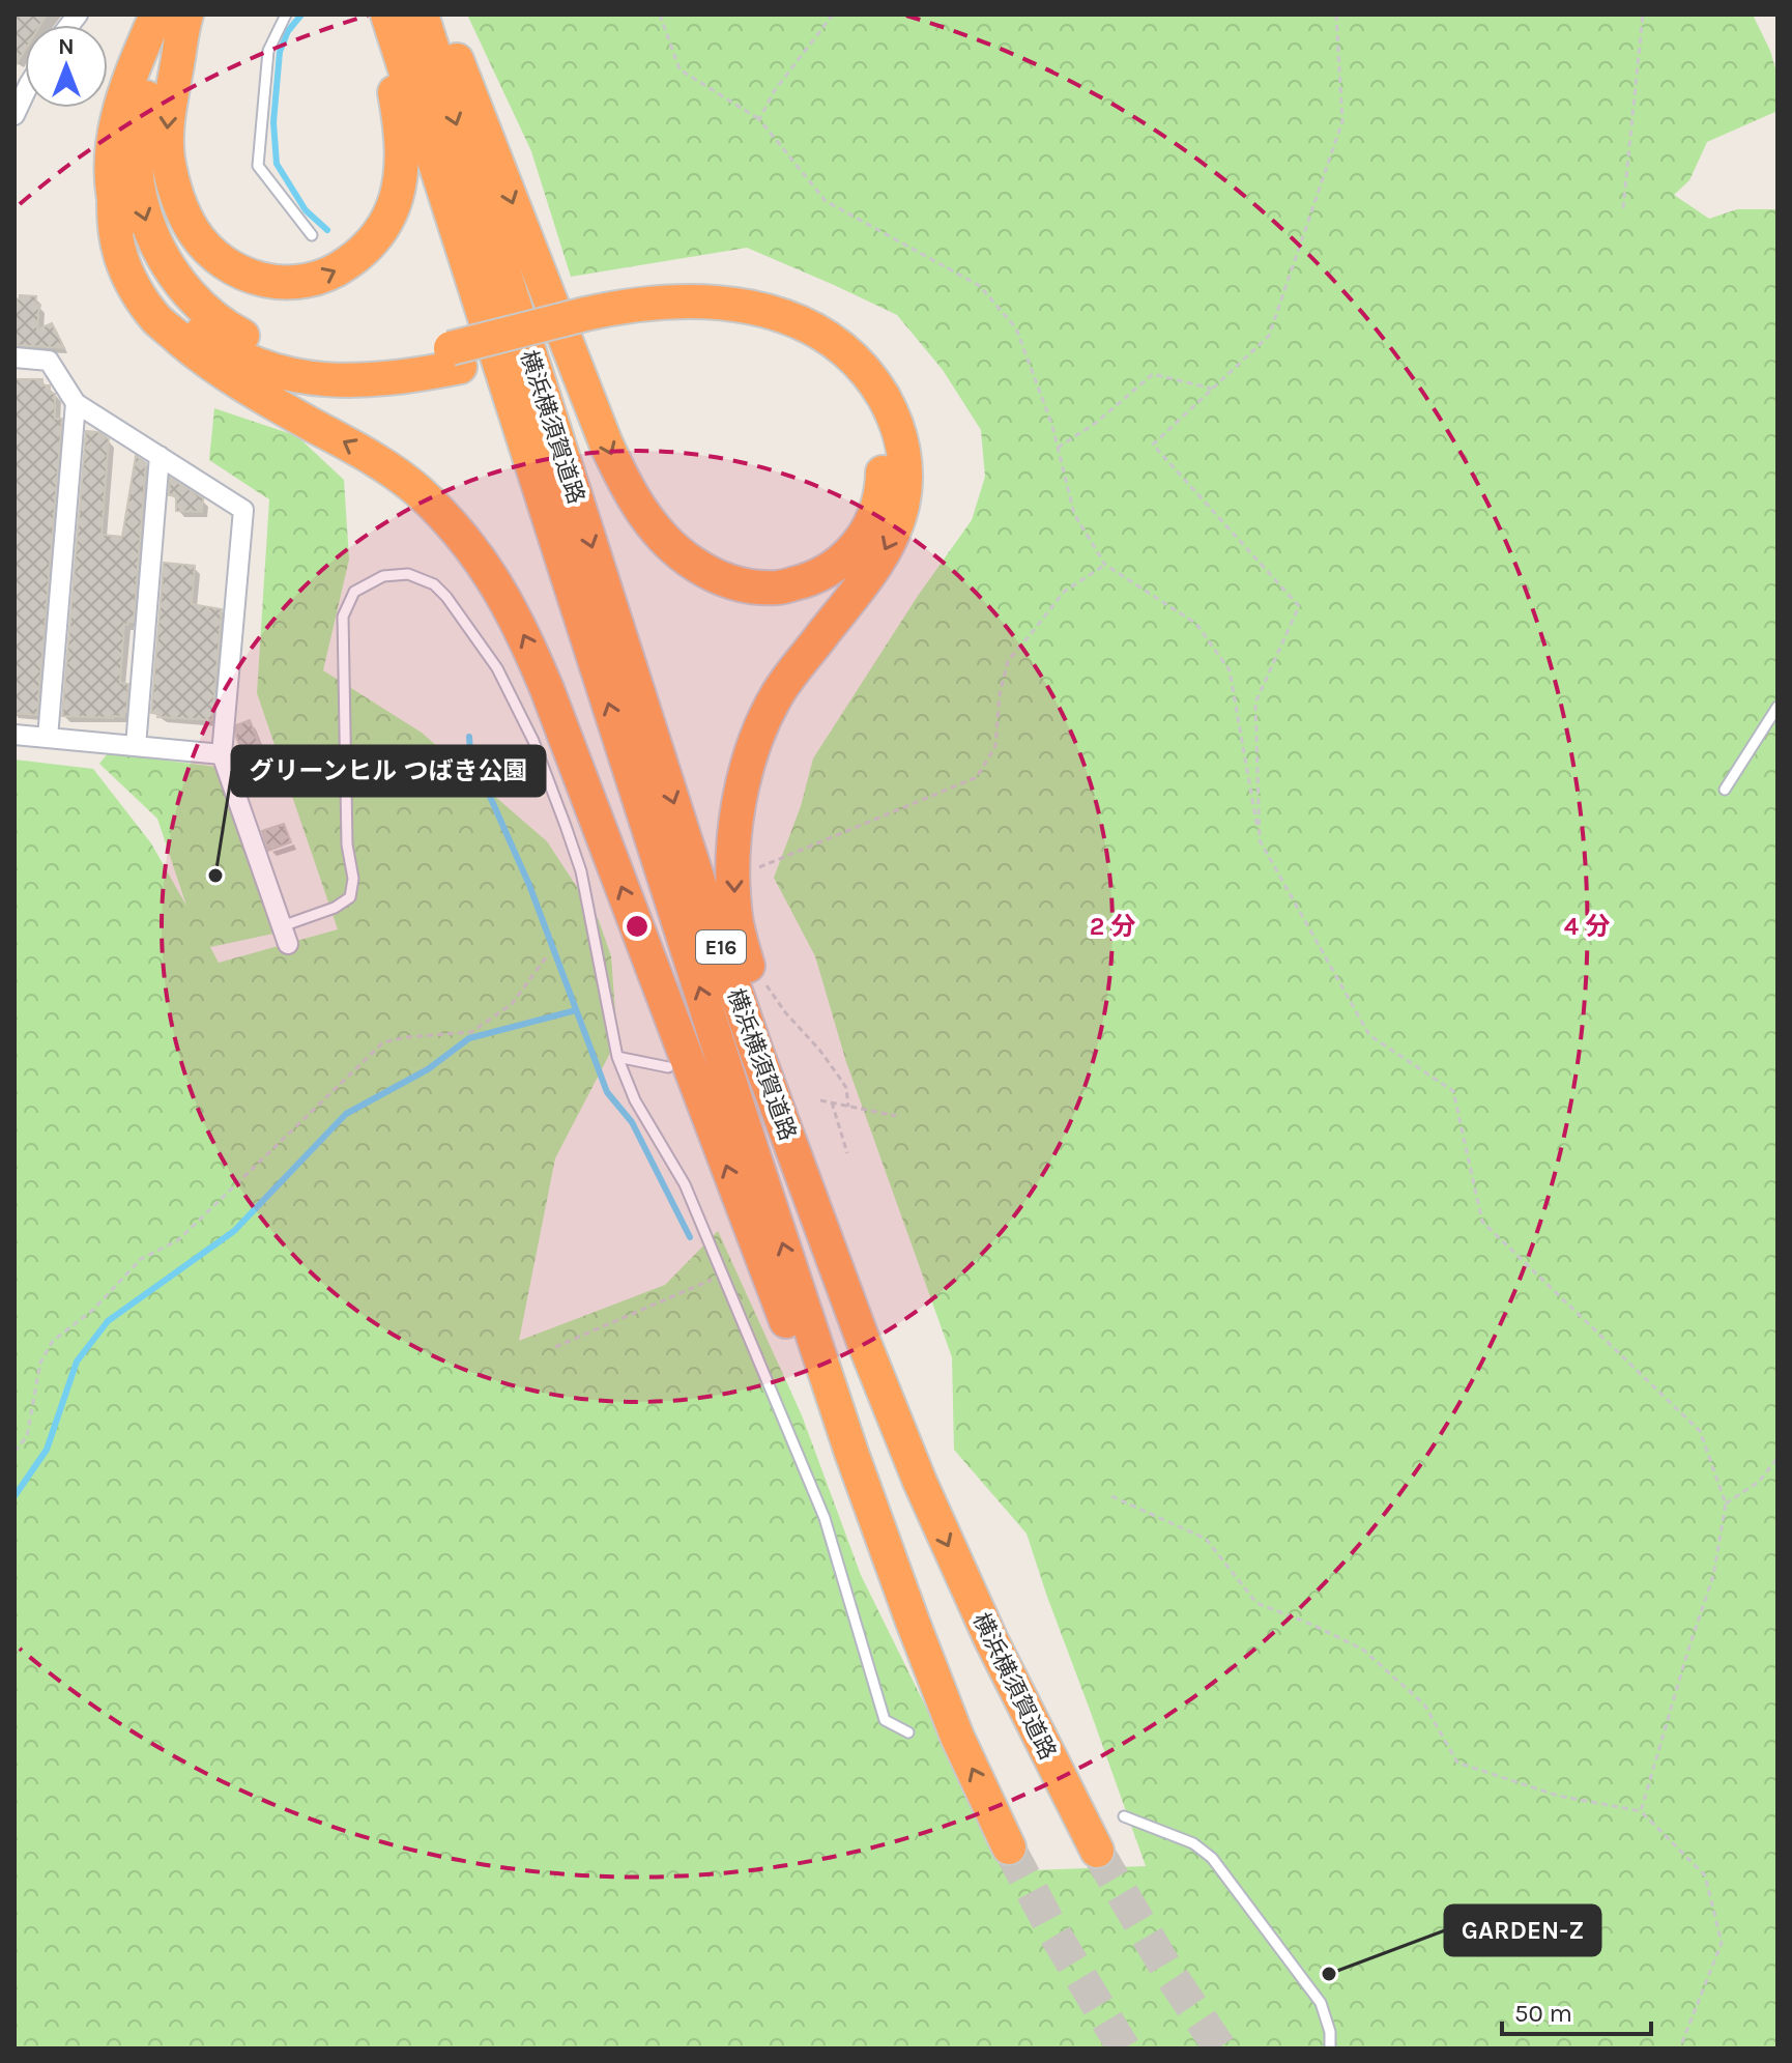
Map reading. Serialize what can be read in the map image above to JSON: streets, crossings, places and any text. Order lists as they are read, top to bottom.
{
  "streets": {
    "highway": ["横浜横須賀道路", "E16"]
  },
  "places": ["グリーンヒル つばき公園", "GARDEN-Z"],
  "scale_bar": "50 m",
  "north": "top",
  "rings": ["2 分", "4 分"]
}
